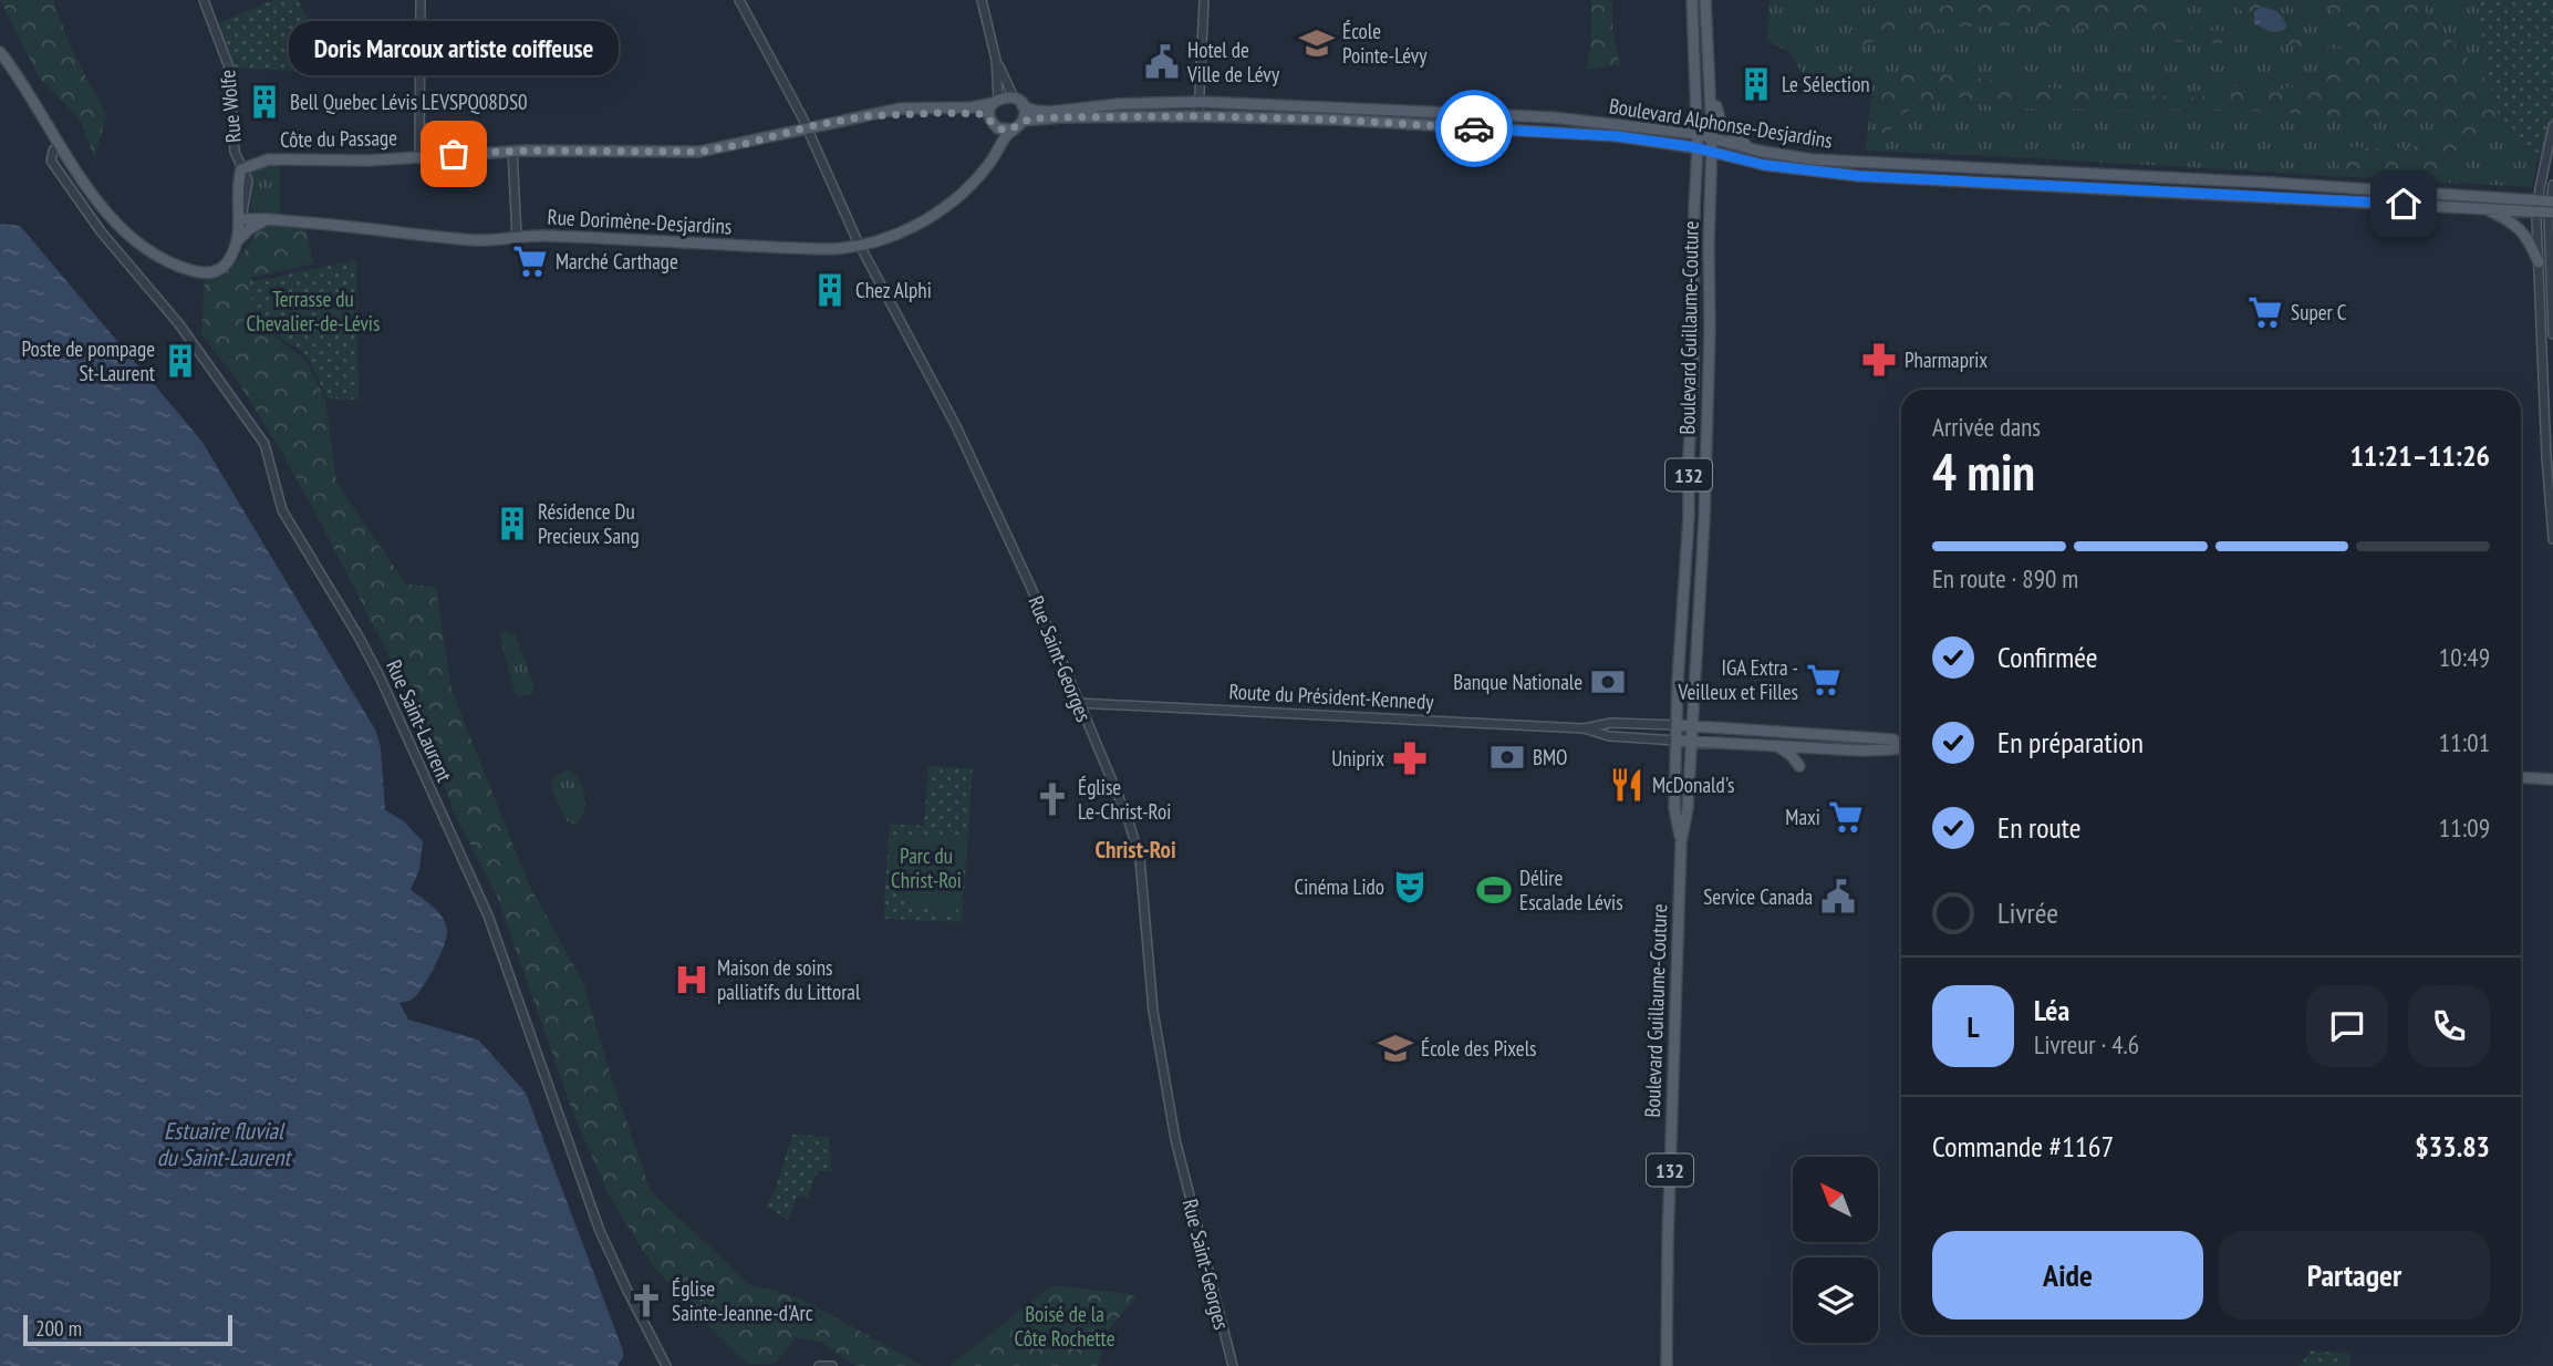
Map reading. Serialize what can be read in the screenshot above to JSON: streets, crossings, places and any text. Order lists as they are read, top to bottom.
{
  "streets": {
    "main road": [
      "Boulevard Alphonse-Desjardins",
      "Côte du Passage",
      "Rue Dorimène-Desjardins",
      "Boulevard Guillaume-Couture",
      "132",
      "Route du Président-Kennedy"
    ],
    "street": ["Rue Wolfe", "Rue Saint-Georges", "Rue Saint-Laurent"]
  },
  "crossings": [
    ["Rue Wolfe", "Côte du Passage"],
    ["Boulevard Alphonse-Desjardins", "Rue Dorimène-Desjardins"],
    ["Boulevard Alphonse-Desjardins", "Boulevard Guillaume-Couture"],
    ["Côte du Passage", "Rue Saint-Georges"],
    ["Rue Dorimène-Desjardins", "Rue Saint-Georges"],
    ["Boulevard Guillaume-Couture", "Route du Président-Kennedy"],
    ["Rue Saint-Georges", "Route du Président-Kennedy"]
  ],
  "districts": ["Christ-Roi"],
  "water": ["Estuaire fluvial du Saint-Laurent"],
  "parks": ["Terrasse du Chevalier-de-Lévis", "Parc du Christ-Roi", "Boisé de la Côte Rochette"],
  "places": {
    "school or university": ["École Pointe-Lévy", "École des Pixels"],
    "public building": ["Hotel de Ville de Lévy", "Service Canada"],
    "building": [
      "Le Sélection",
      "Bell Quebec Lévis LEVSPQ08DS0",
      "Chez Alphi",
      "Poste de pompage St-Laurent",
      "Résidence Du Precieux Sang"
    ],
    "other": ["Doris Marcoux artiste coiffeuse"],
    "supermarket": [
      "Marché Carthage",
      "Super C",
      "IGA Extra - Veilleux et Filles",
      "Maxi"
    ],
    "pharmacy": ["Pharmaprix", "Uniprix"],
    "bank": ["Banque Nationale", "BMO"],
    "restaurant": ["McDonald's"],
    "church": ["Église Le-Christ-Roi", "Église Sainte-Jeanne-d'Arc"],
    "theatre": ["Cinéma Lido"],
    "sports": ["Délire Escalade Lévis"],
    "hospital": ["Maison de soins palliatifs du Littoral"]
  },
  "scale_bar": "200 m",
  "north": "top left",
  "page": {
    "bubble": "Doris Marcoux artiste coiffeuse",
    "heading": ["4 min", "Arrivée dans", "11:21–11:26"],
    "panel": [
      "Léa",
      "Livreur · 4.6",
      "Commande #1167",
      "$33.83"
    ],
    "bar": "En route · 890 m",
    "list": [
      ["Confirmée", "10:49"],
      ["En préparation", "11:01"],
      ["En route", "11:09"],
      "Livrée"
    ],
    "round": "L",
    "buttons": ["Aide", "Partager"],
    "scale": "200 m"
  }
}
